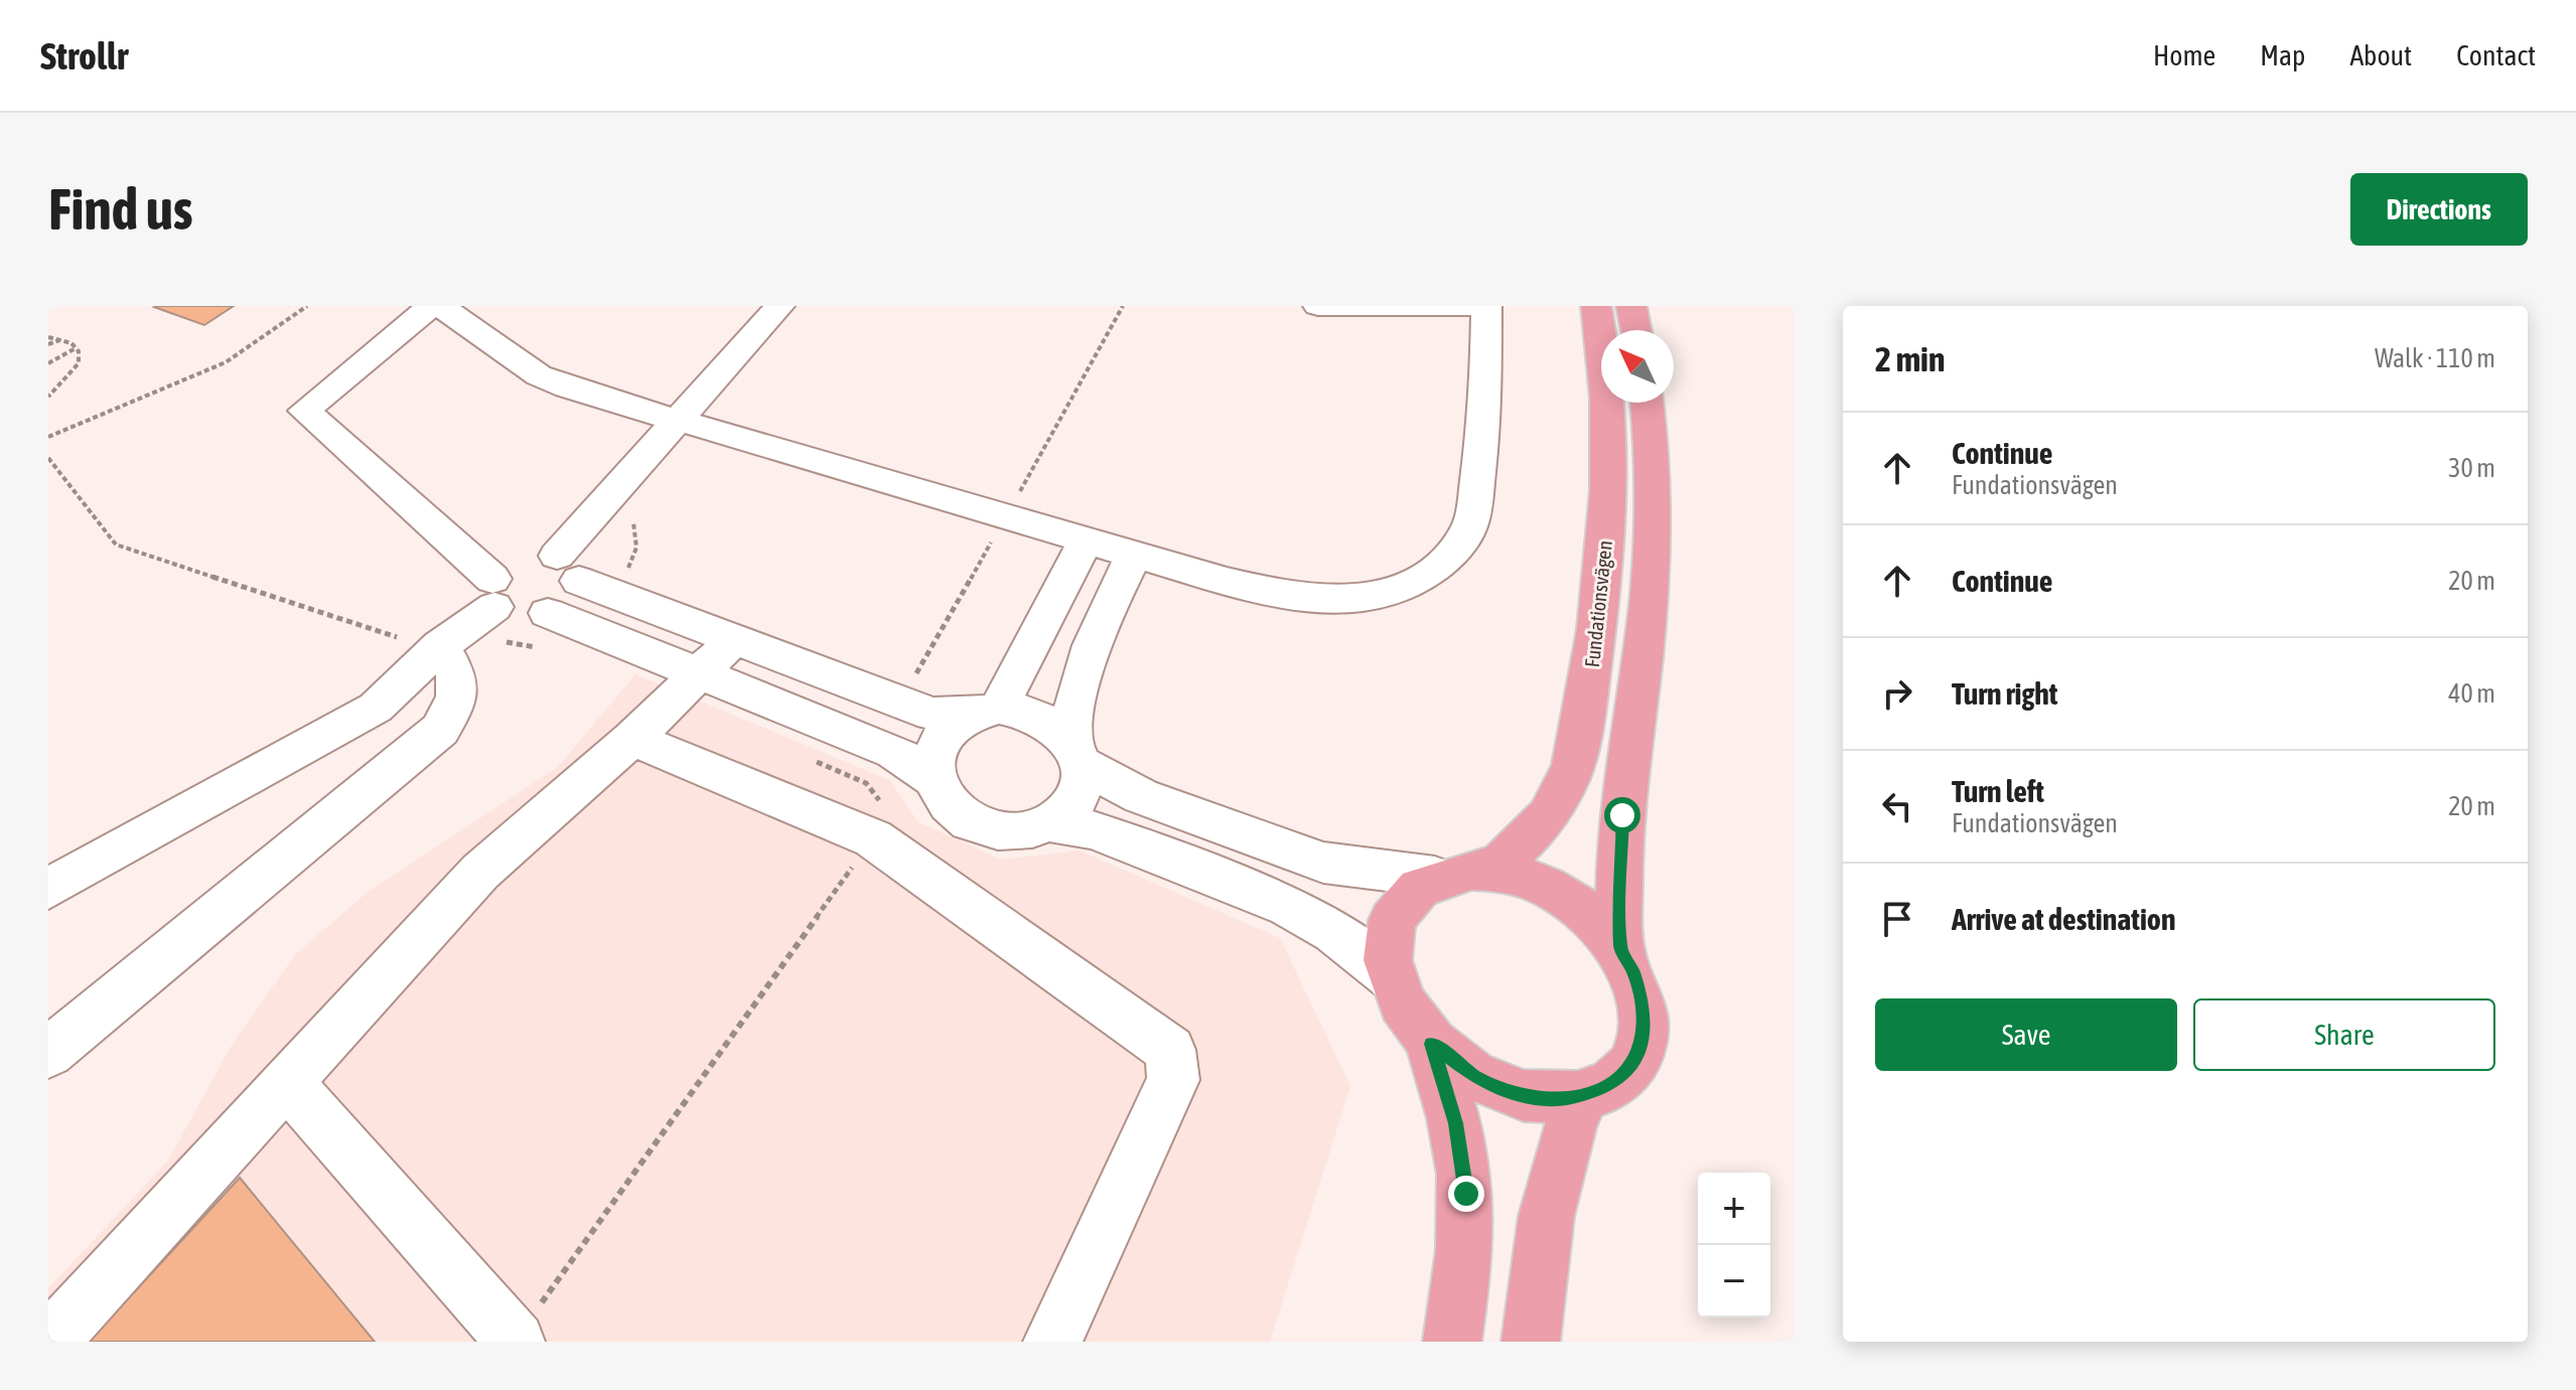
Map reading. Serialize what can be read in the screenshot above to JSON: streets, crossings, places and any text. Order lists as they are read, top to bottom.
{
  "streets": {
    "main road": ["Fundationsvägen"]
  },
  "north": "top left",
  "page": {
    "header": "Strollr",
    "nav": [
      "Home",
      "Map",
      "About",
      "Contact"
    ],
    "buttons": [
      "Directions",
      ["Save", "Share"]
    ],
    "title": "Find us",
    "heading": ["2 min", "Walk · 110 m"],
    "list": [
      ["Continue", "Fundationsvägen", "30 m"],
      ["Continue", "20 m"],
      ["Turn right", "40 m"],
      ["Turn left", "Fundationsvägen", "20 m"],
      "Arrive at destination"
    ],
    "map_buttons": ["+", "−"]
  }
}
